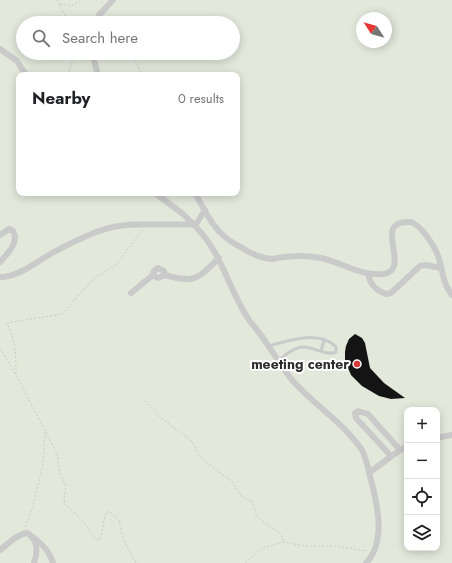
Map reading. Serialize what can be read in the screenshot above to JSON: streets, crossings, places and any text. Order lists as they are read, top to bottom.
{
  "places": ["meeting center"],
  "north": "top left",
  "page": {
    "search": "Search here",
    "heading": ["Nearby", "0 results"],
    "map_buttons": ["+", "−"]
  }
}
